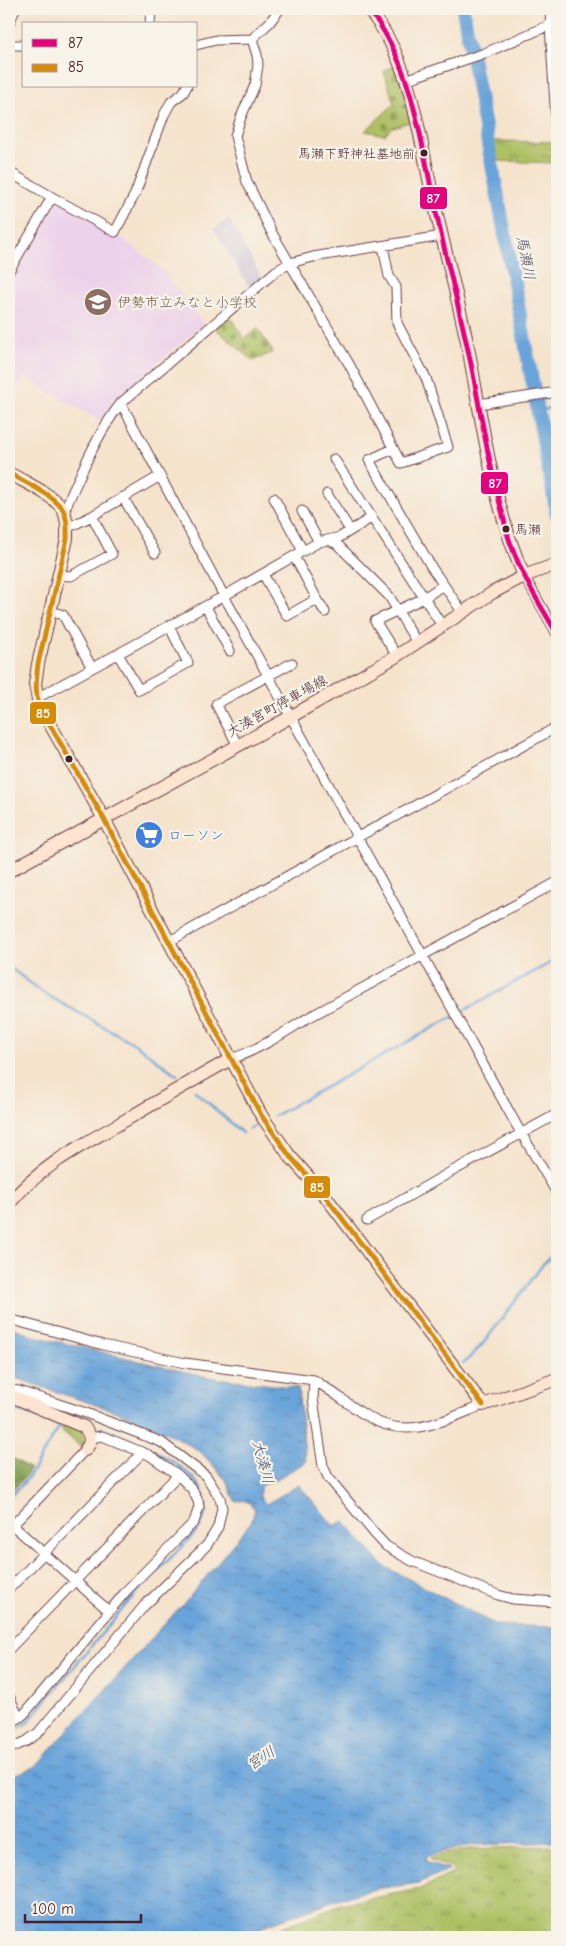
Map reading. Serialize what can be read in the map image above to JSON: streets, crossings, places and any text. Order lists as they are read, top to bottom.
{
  "streets": {
    "street": ["大湊宮町停車場線"]
  },
  "water": ["馬瀬川", "大湊川", "宮川"],
  "places": {
    "other": ["馬瀬下野神社墓地前", "馬瀬"],
    "school or university": ["伊勢市立みなと小学校"],
    "supermarket": ["ローソン"]
  },
  "lines": ["transit line 87", "transit line 85"],
  "legend": ["87", "85"],
  "scale_bar": "100 m"
}
